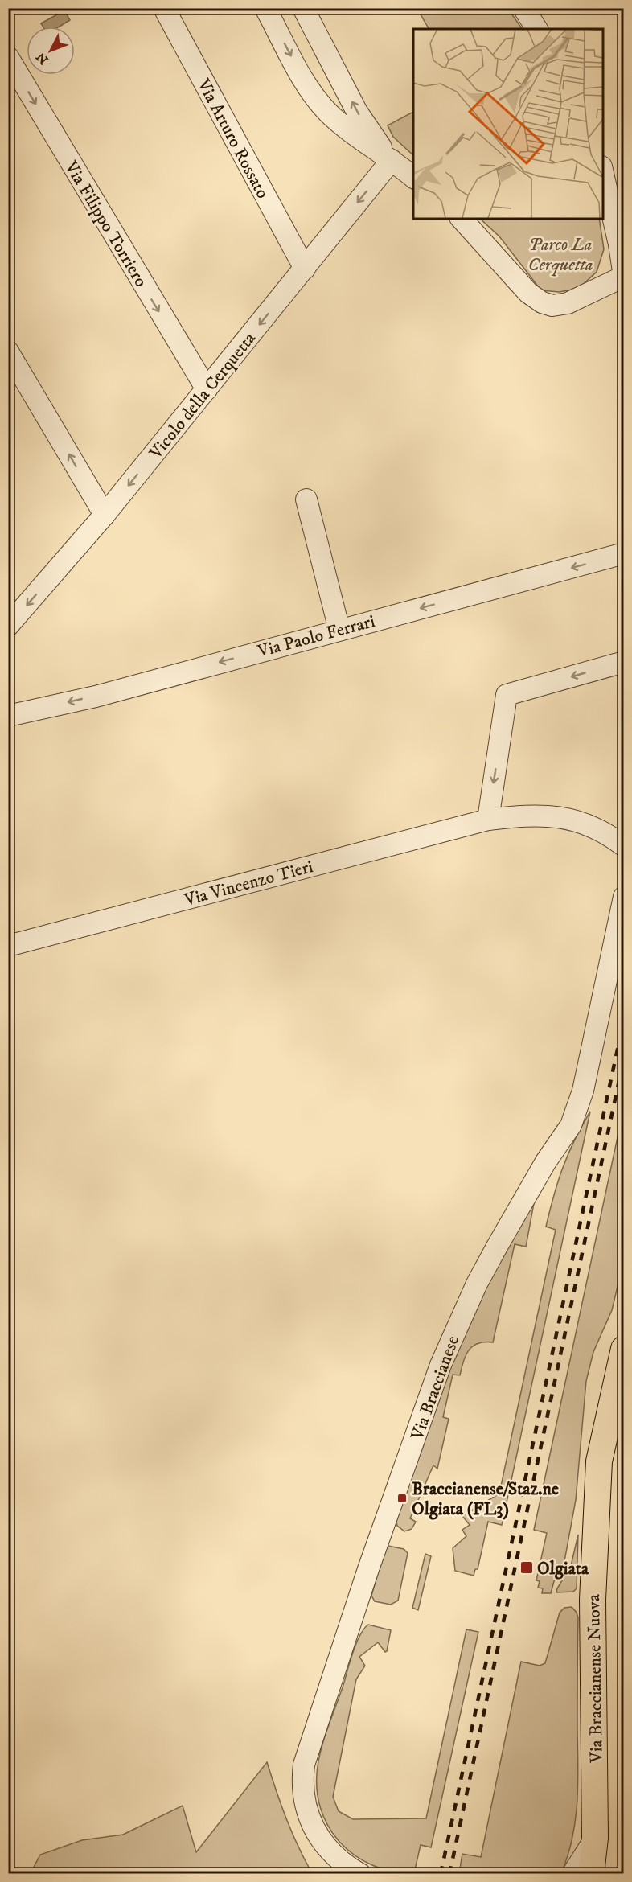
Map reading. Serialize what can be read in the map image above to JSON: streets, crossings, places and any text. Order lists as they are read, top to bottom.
{
  "streets": {
    "main road": ["Via Braccianense Nuova"],
    "street": [
      "Via Arturo Rossato",
      "Via Filippo Torriero",
      "Vicolo della Cerquetta",
      "Via Paolo Ferrari",
      "Via Vincenzo Tieri",
      "Via Braccianese"
    ]
  },
  "crossings": [
    ["Via Arturo Rossato", "Vicolo della Cerquetta"],
    ["Via Filippo Torriero", "Vicolo della Cerquetta"]
  ],
  "one_way": ["Vicolo della Cerquetta", "Via Paolo Ferrari"],
  "parks": ["Parco La Cerquetta"],
  "places": {
    "transit": ["Braccianense/Staz.ne Olgiata (FL3)", "Olgiata"]
  },
  "north": "bottom left"
}
